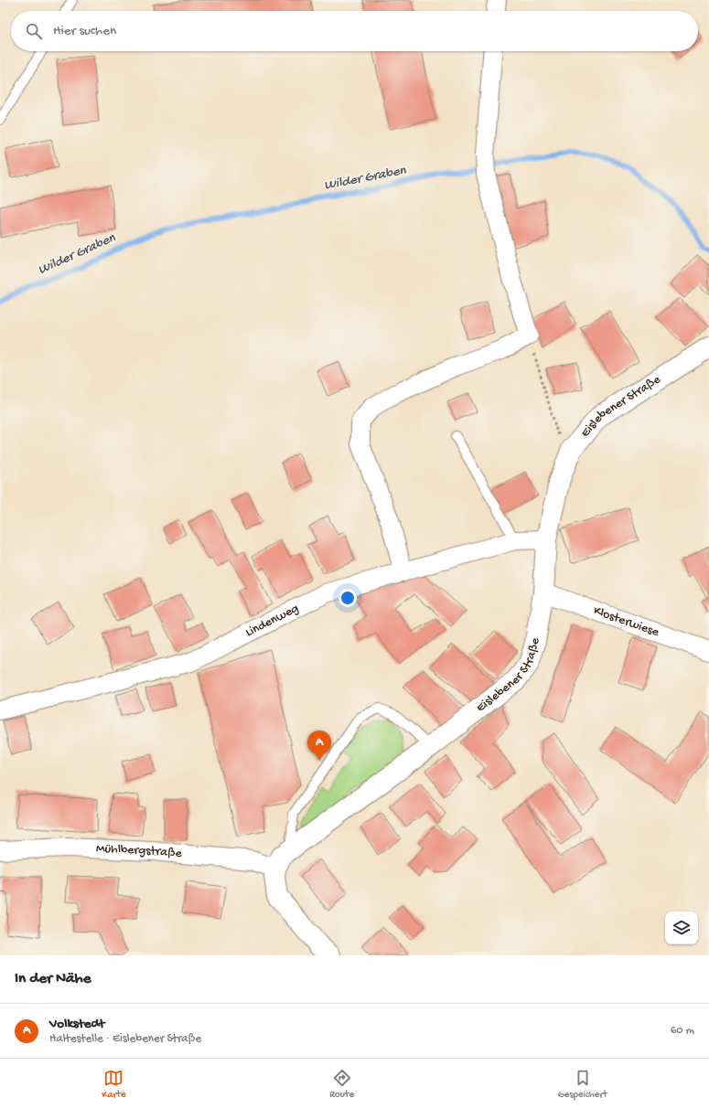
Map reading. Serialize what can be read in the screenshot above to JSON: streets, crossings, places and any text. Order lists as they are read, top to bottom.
{
  "streets": {
    "main road": ["Eislebener Straße"],
    "street": ["Lindenweg", "Klosterwiese", "Mühlbergstraße"]
  },
  "crossings": [
    ["Eislebener Straße", "Lindenweg"],
    ["Eislebener Straße", "Klosterwiese"],
    ["Eislebener Straße", "Mühlbergstraße"]
  ],
  "water": ["Wilder Graben"],
  "page": {
    "search": "Hier suchen",
    "pins": "A",
    "heading": "In der Nähe",
    "list": [
      {
        "mark": "A",
        "name": "Volkstedt",
        "note": "Haltestelle · Eislebener Straße",
        "value": "60 m"
      }
    ],
    "nav": ["Karte", "Route", "Gespeichert"]
  }
}
